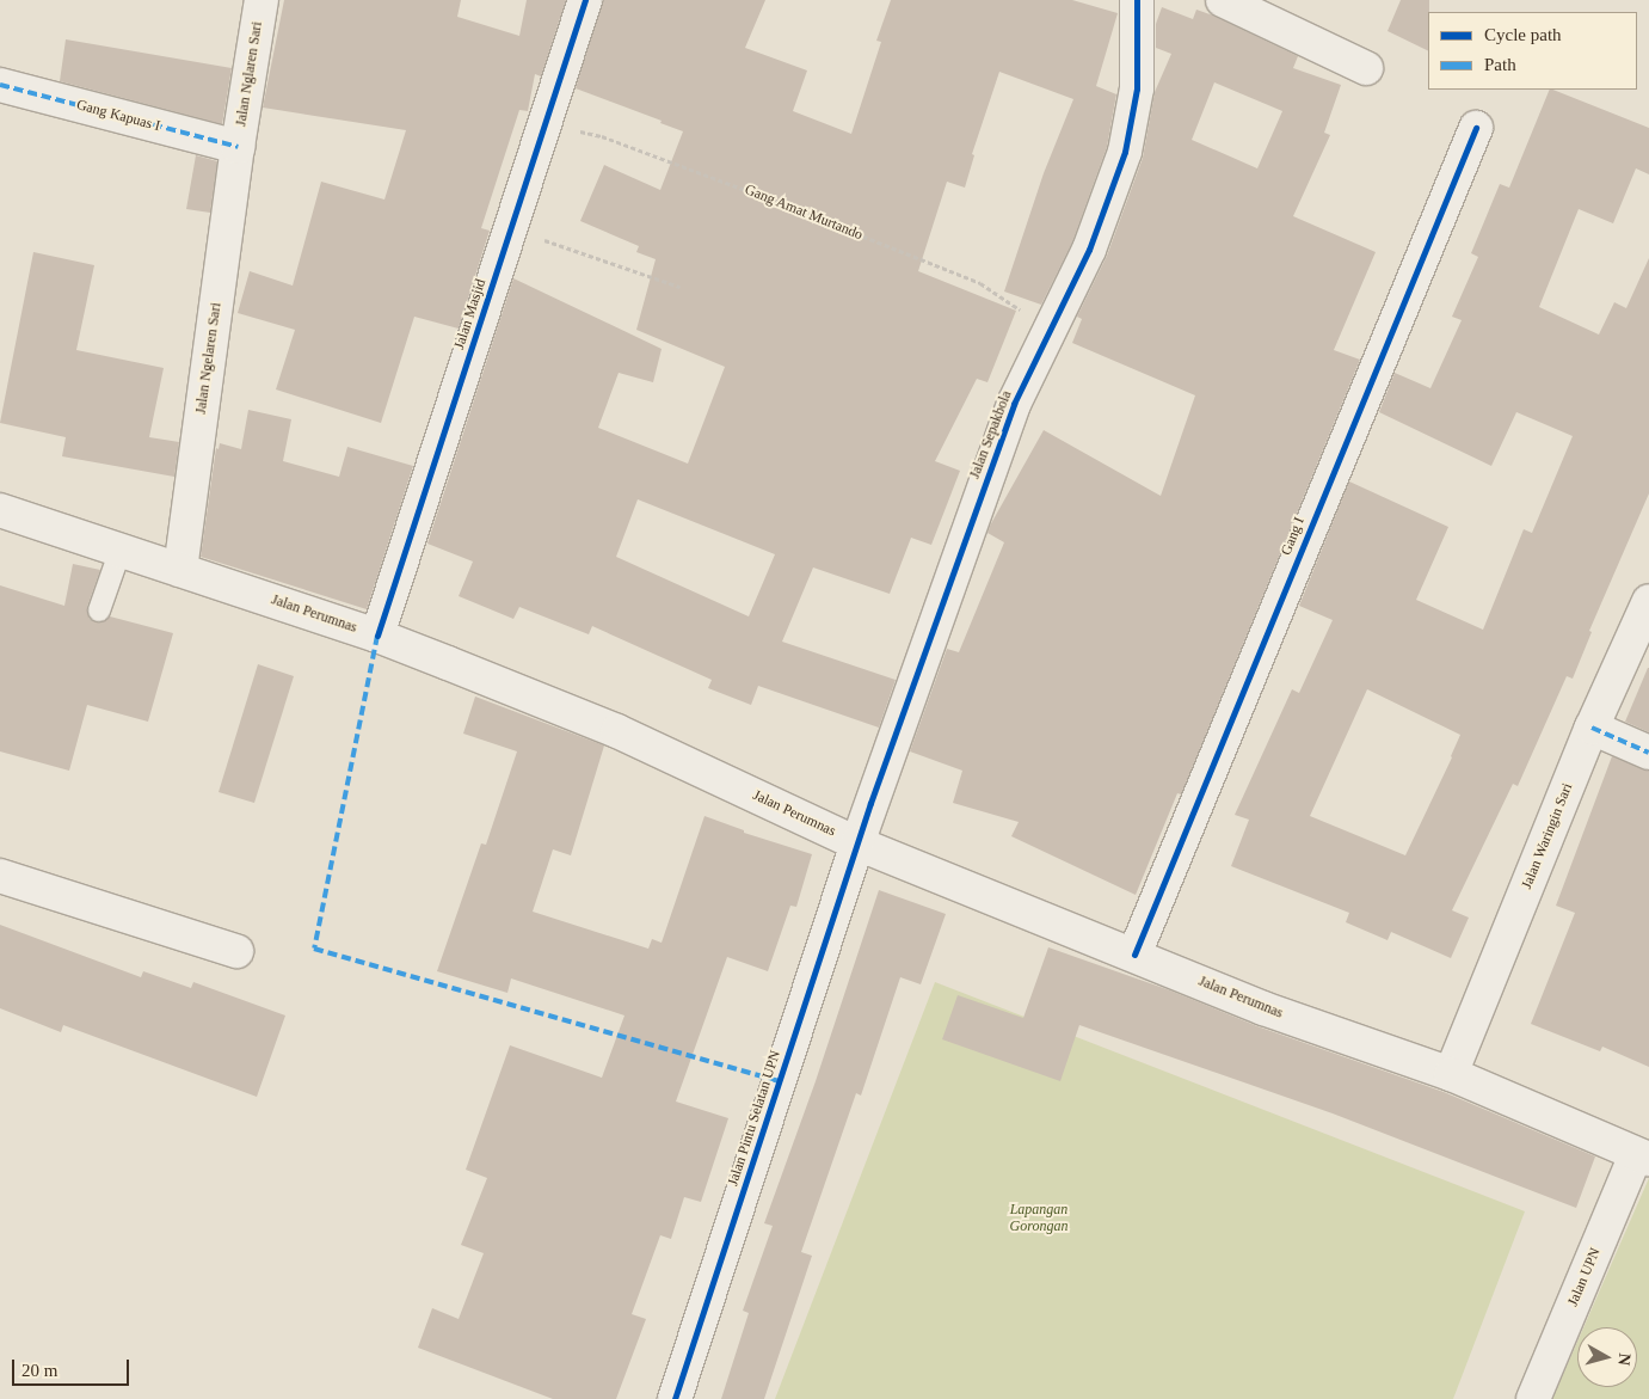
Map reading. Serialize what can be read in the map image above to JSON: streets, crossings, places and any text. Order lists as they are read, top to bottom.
{
  "streets": {
    "street": [
      "Jalan Nglaren Sari",
      "Gang Kapuas I",
      "Jalan Masjid",
      "Jalan Ngelaren Sari",
      "Jalan Sepakbola",
      "Gang I",
      "Jalan Perumnas",
      "Jalan Waringin Sari",
      "Jalan Pintu Selatan UPN",
      "Jalan UPN"
    ],
    "path": ["Gang Amat Murtando"]
  },
  "crossings": [
    ["Jalan Nglaren Sari", "Gang Kapuas I"],
    ["Jalan Nglaren Sari", "Jalan Ngelaren Sari"],
    ["Gang Kapuas I", "Jalan Ngelaren Sari"],
    ["Gang Amat Murtando", "Jalan Masjid"],
    ["Gang Amat Murtando", "Jalan Sepakbola"],
    ["Jalan Masjid", "Jalan Perumnas"],
    ["Jalan Ngelaren Sari", "Jalan Perumnas"],
    ["Jalan Sepakbola", "Jalan Perumnas"],
    ["Jalan Sepakbola", "Jalan Pintu Selatan UPN"],
    ["Gang I", "Jalan Perumnas"],
    ["Jalan Perumnas", "Jalan Waringin Sari"],
    ["Jalan Perumnas", "Jalan Pintu Selatan UPN"],
    ["Jalan Perumnas", "Jalan UPN"]
  ],
  "parks": ["Lapangan Gorongan"],
  "legend": ["Cycle path", "Path"],
  "scale_bar": "20 m",
  "north": "right"
}
